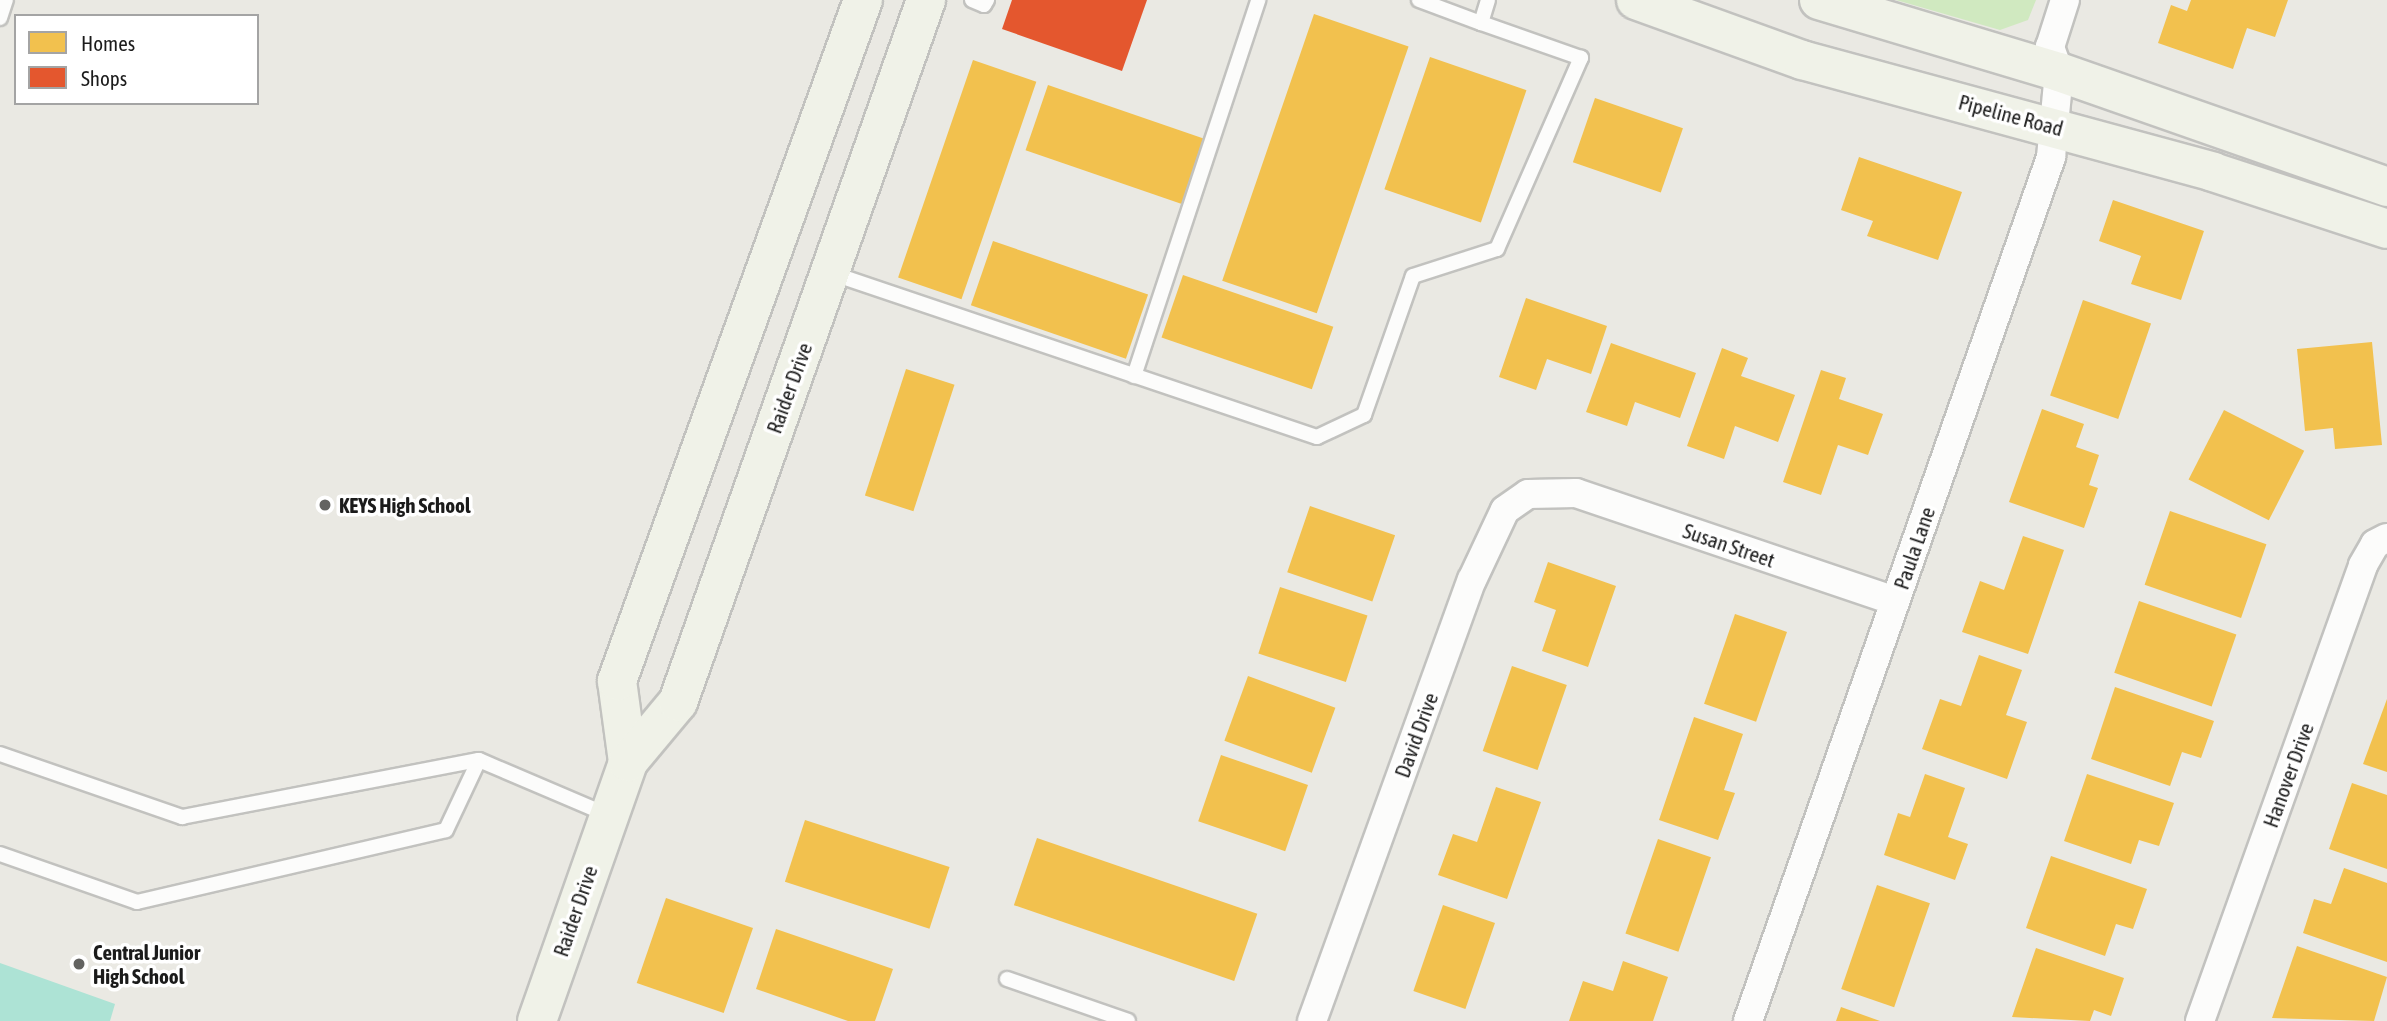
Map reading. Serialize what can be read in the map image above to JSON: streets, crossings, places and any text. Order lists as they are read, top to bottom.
{
  "streets": {
    "main road": ["Pipeline Road", "Raider Drive"],
    "street": [
      "Susan Street",
      "Paula Lane",
      "David Drive",
      "Hanover Drive"
    ]
  },
  "crossings": [
    ["Pipeline Road", "Paula Lane"],
    ["Susan Street", "Paula Lane"],
    ["Susan Street", "David Drive"]
  ],
  "places": ["KEYS High School", "Central Junior High School"],
  "legend": ["Homes", "Shops"]
}
